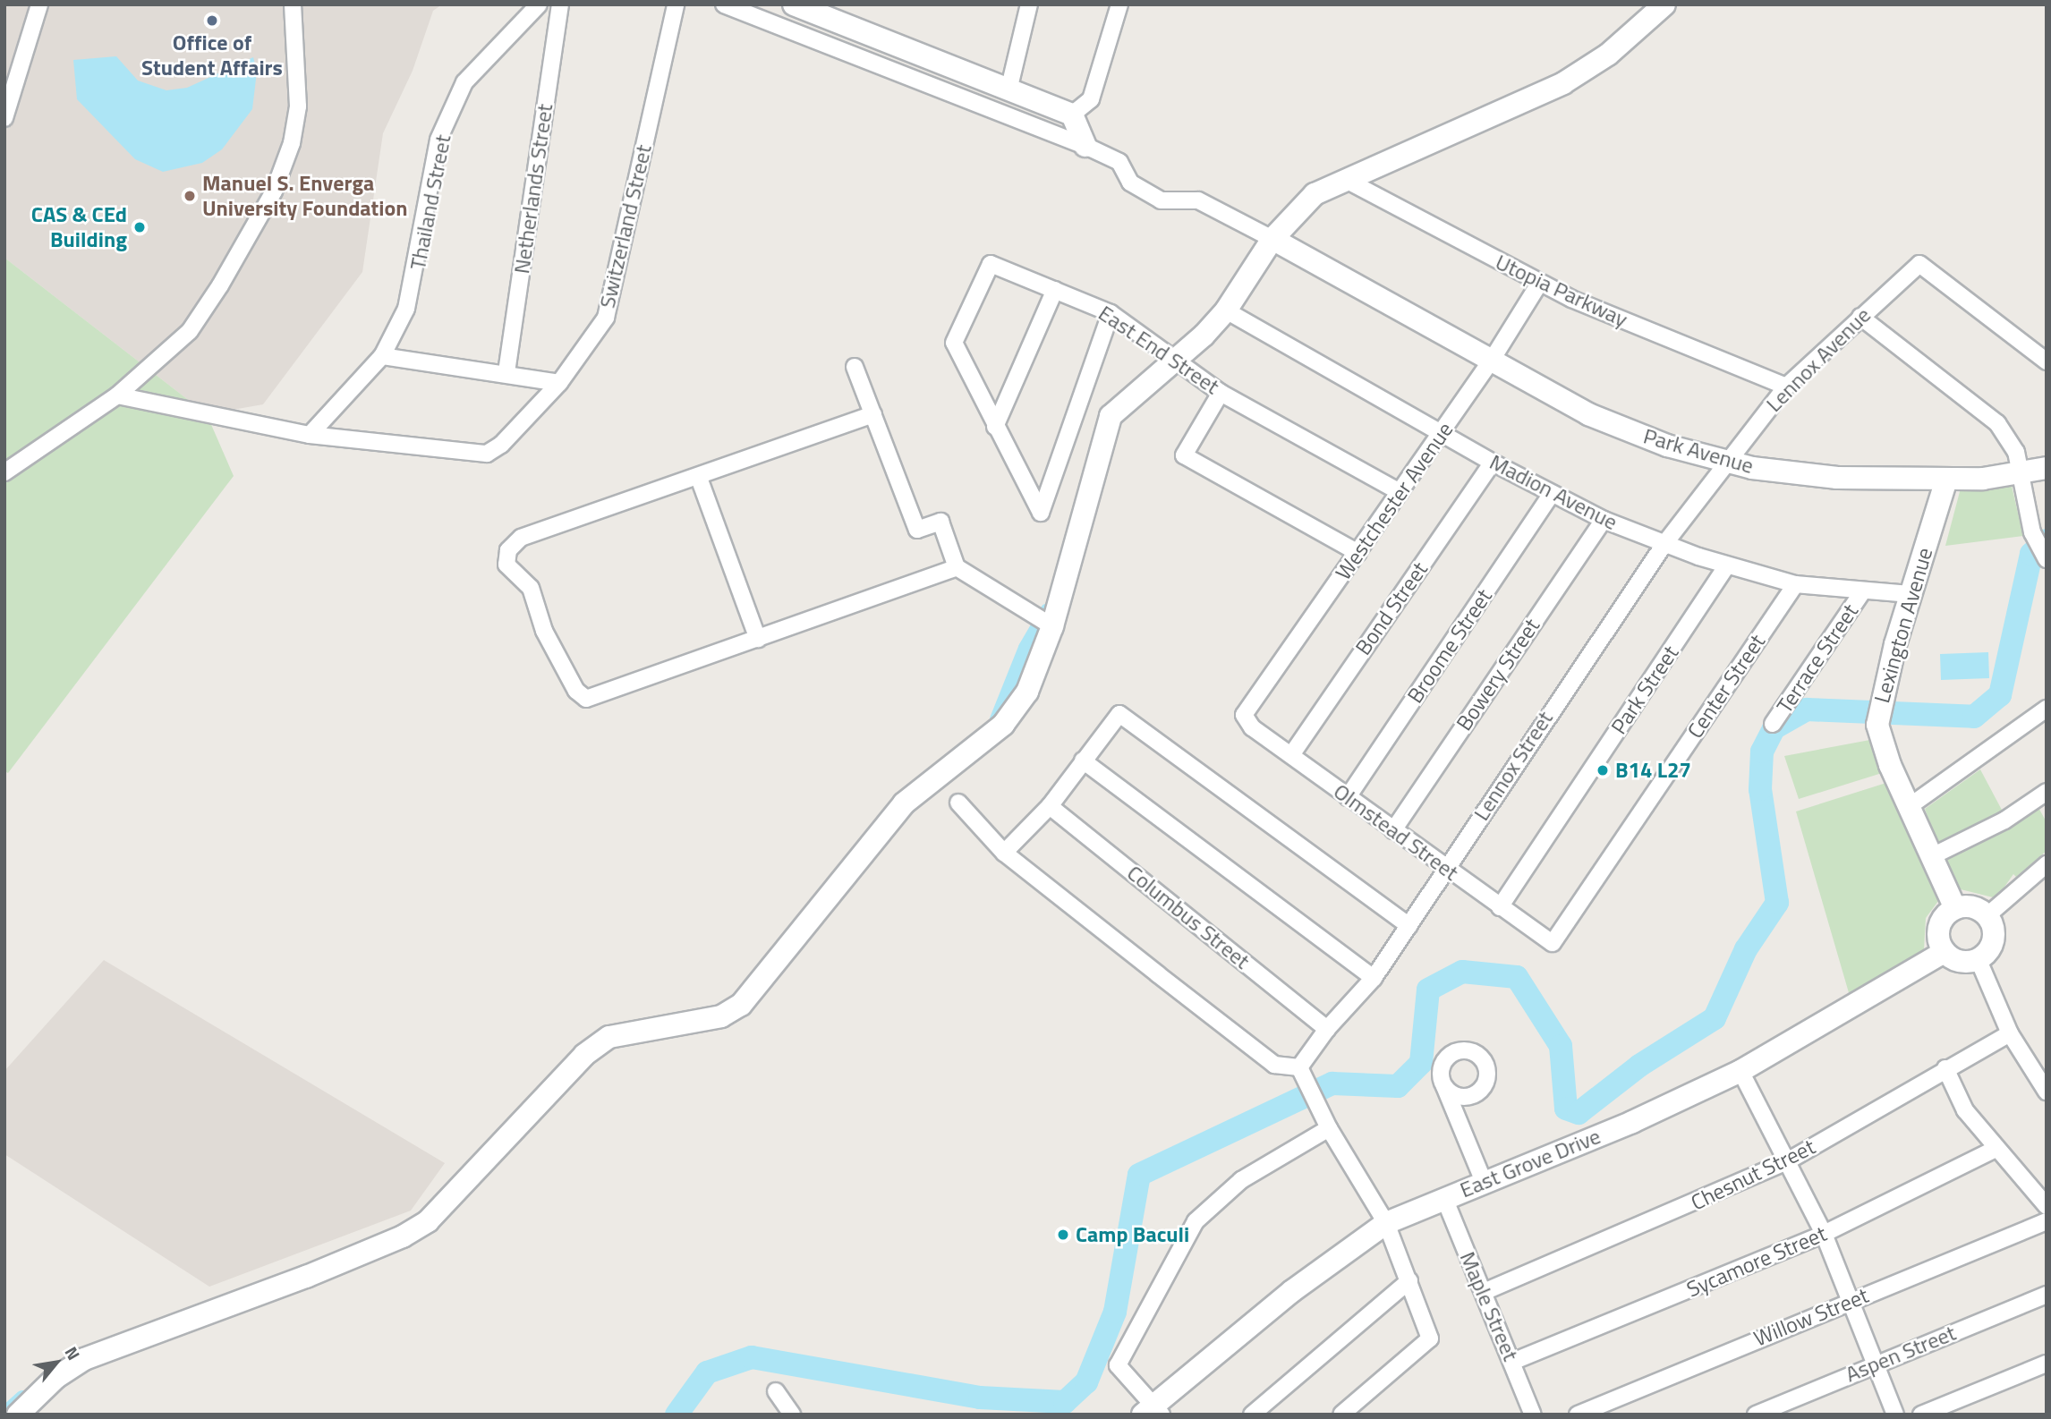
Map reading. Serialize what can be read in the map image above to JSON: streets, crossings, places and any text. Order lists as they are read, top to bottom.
{
  "streets": {
    "street": [
      "Netherlands Street",
      "Thailand Street",
      "Switzerland Street",
      "Utopia Parkway",
      "East End Street",
      "Lennox Avenue",
      "Park Avenue",
      "Madion Avenue",
      "Westchester Avenue",
      "Bond Street",
      "Lexington Avenue",
      "Broome Street",
      "Terrace Street",
      "Bowery Street",
      "Center Street",
      "Park Street",
      "Lennox Street",
      "Olmstead Street",
      "Columbus Street",
      "East Grove Drive",
      "Chesnut Street",
      "Sycamore Street",
      "Maple Street",
      "Willow Street",
      "Aspen Street"
    ]
  },
  "crossings": [
    ["Thailand Street", "Switzerland Street"],
    ["Utopia Parkway", "Lennox Avenue"],
    ["Utopia Parkway", "Westchester Avenue"],
    ["East End Street", "Westchester Avenue"],
    ["Lennox Avenue", "Park Avenue"],
    ["Lennox Avenue", "Lennox Street"],
    ["Park Avenue", "Westchester Avenue"],
    ["Park Avenue", "Lexington Avenue"],
    ["Park Avenue", "Lennox Street"],
    ["Madion Avenue", "Westchester Avenue"],
    ["Madion Avenue", "Bond Street"],
    ["Madion Avenue", "Lexington Avenue"],
    ["Madion Avenue", "Broome Street"],
    ["Madion Avenue", "Terrace Street"],
    ["Madion Avenue", "Bowery Street"],
    ["Madion Avenue", "Center Street"],
    ["Madion Avenue", "Park Street"],
    ["Madion Avenue", "Lennox Street"],
    ["Westchester Avenue", "Olmstead Street"],
    ["Bond Street", "Olmstead Street"],
    ["Lexington Avenue", "East Grove Drive"],
    ["Broome Street", "Olmstead Street"],
    ["Bowery Street", "Olmstead Street"],
    ["Center Street", "Olmstead Street"],
    ["Park Street", "Olmstead Street"],
    ["Lennox Street", "Olmstead Street"],
    ["Lennox Street", "Columbus Street"],
    ["East Grove Drive", "Maple Street"],
    ["Chesnut Street", "Maple Street"],
    ["Sycamore Street", "Maple Street"]
  ],
  "places": [
    "Office of Student Affairs",
    "Manuel S. Enverga University Foundation",
    "CAS & CEd Building",
    "B14 L27",
    "Camp Baculi"
  ],
  "north": "top right"
}
